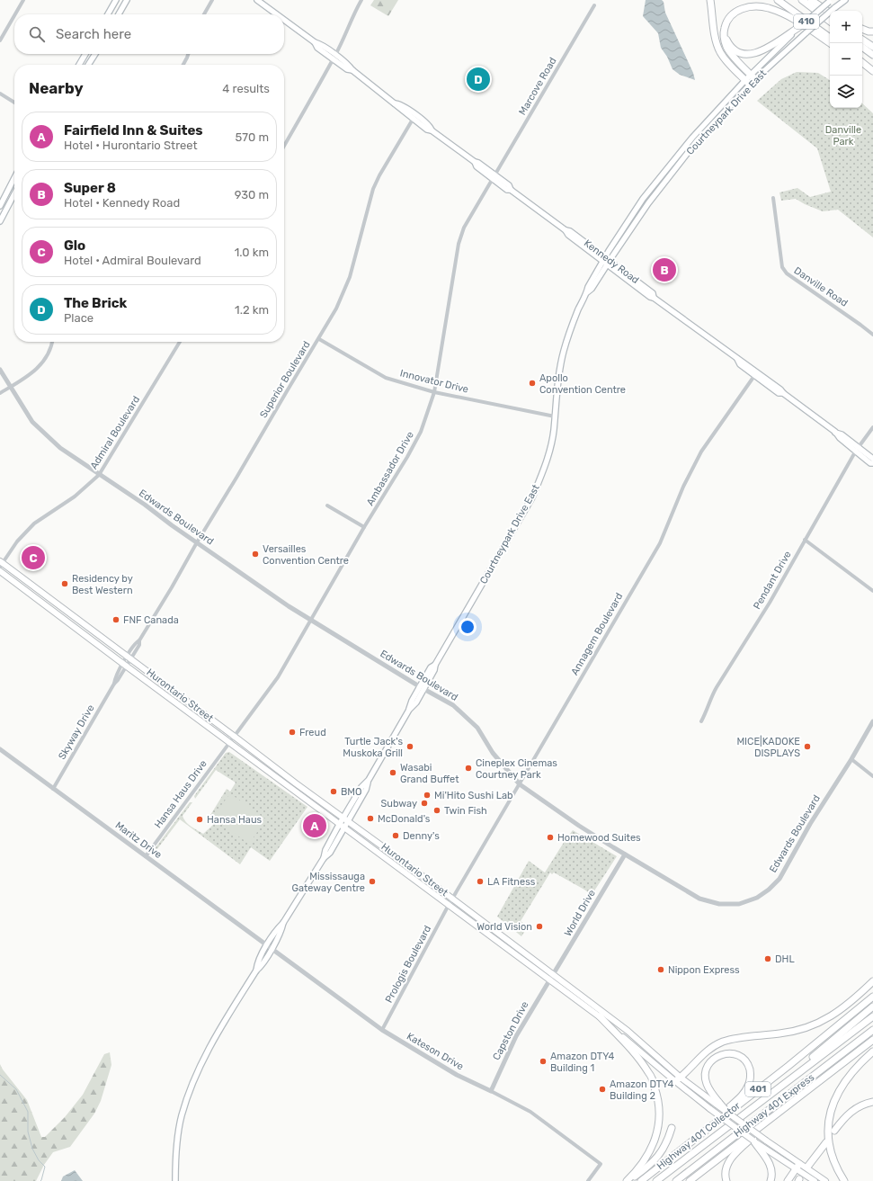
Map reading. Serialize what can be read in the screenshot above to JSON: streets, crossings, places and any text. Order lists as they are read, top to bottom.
{
  "streets": {
    "highway": [
      "410",
      "401",
      "Highway 401 Express",
      "Highway 401 Collector"
    ],
    "main road": ["Courtneypark Drive East", "Kennedy Road", "Hurontario Street"],
    "street": [
      "Marcove Road",
      "Danville Road",
      "Superior Boulevard",
      "Innovator Drive",
      "Admiral Boulevard",
      "Ambassador Drive",
      "Edwards Boulevard",
      "Pendant Drive",
      "Annagem Boulevard",
      "Skyway Drive",
      "Hansa Haus Drive",
      "Maritz Drive",
      "World Drive",
      "Prologis Boulevard",
      "Capston Drive",
      "Kateson Drive"
    ]
  },
  "crossings": [
    ["Marcove Road", "Kennedy Road"],
    ["Marcove Road", "Ambassador Drive"],
    ["Courtneypark Drive East", "Kennedy Road"],
    ["Courtneypark Drive East", "Innovator Drive"],
    ["Courtneypark Drive East", "Edwards Boulevard"],
    ["Courtneypark Drive East", "Hurontario Street"],
    ["Kennedy Road", "Superior Boulevard"],
    ["Kennedy Road", "Ambassador Drive"],
    ["Kennedy Road", "Pendant Drive"],
    ["Kennedy Road", "Annagem Boulevard"],
    ["Superior Boulevard", "Innovator Drive"],
    ["Superior Boulevard", "Edwards Boulevard"],
    ["Superior Boulevard", "Hurontario Street"],
    ["Superior Boulevard", "Skyway Drive"],
    ["Innovator Drive", "Ambassador Drive"],
    ["Admiral Boulevard", "Edwards Boulevard"],
    ["Admiral Boulevard", "Hurontario Street"],
    ["Ambassador Drive", "Edwards Boulevard"],
    ["Ambassador Drive", "Hurontario Street"],
    ["Ambassador Drive", "Hansa Haus Drive"],
    ["Edwards Boulevard", "Annagem Boulevard"],
    ["Edwards Boulevard", "World Drive"],
    ["Annagem Boulevard", "Hurontario Street"],
    ["Annagem Boulevard", "Prologis Boulevard"],
    ["Hurontario Street", "Skyway Drive"],
    ["Hurontario Street", "Hansa Haus Drive"],
    ["Hurontario Street", "World Drive"],
    ["Hurontario Street", "Prologis Boulevard"],
    ["Hurontario Street", "Capston Drive"],
    ["Skyway Drive", "Maritz Drive"],
    ["Hansa Haus Drive", "Maritz Drive"],
    ["Maritz Drive", "Kateson Drive"],
    ["World Drive", "Capston Drive"],
    ["Prologis Boulevard", "Kateson Drive"],
    ["Capston Drive", "Kateson Drive"]
  ],
  "parks": ["Danville Park"],
  "places": [
    "Apollo Convention Centre",
    "Versailles Convention Centre",
    "Residency by Best Western",
    "FNF Canada",
    "Freud",
    "Turtle Jack's Muskoka Grill",
    "MICE|KADOKE DISPLAYS",
    "Cineplex Cinemas Courtney Park",
    "Wasabi Grand Buffet",
    "BMO",
    "Mi'Hito Sushi Lab",
    "Subway",
    "Twin Fish",
    "McDonald's",
    "Hansa Haus",
    "Denny's",
    "Homewood Suites",
    "Mississauga Gateway Centre",
    "LA Fitness",
    "World Vision",
    "DHL",
    "Nippon Express",
    "Amazon DTY4 Building 1",
    "Amazon DTY4 Building 2"
  ],
  "page": {
    "map_buttons": ["+", "−"],
    "search": "Search here",
    "heading": ["Nearby", "4 results"],
    "pins": [
      "D",
      "B",
      "C",
      "A"
    ],
    "list": [
      {
        "mark": "A",
        "name": "Fairfield Inn & Suites",
        "note": "Hotel · Hurontario Street",
        "value": "570 m"
      },
      {
        "mark": "B",
        "name": "Super 8",
        "note": "Hotel · Kennedy Road",
        "value": "930 m"
      },
      {
        "mark": "C",
        "name": "Glo",
        "note": "Hotel · Admiral Boulevard",
        "value": "1.0 km"
      },
      {
        "mark": "D",
        "name": "The Brick",
        "note": "Place",
        "value": "1.2 km"
      }
    ]
  }
}
